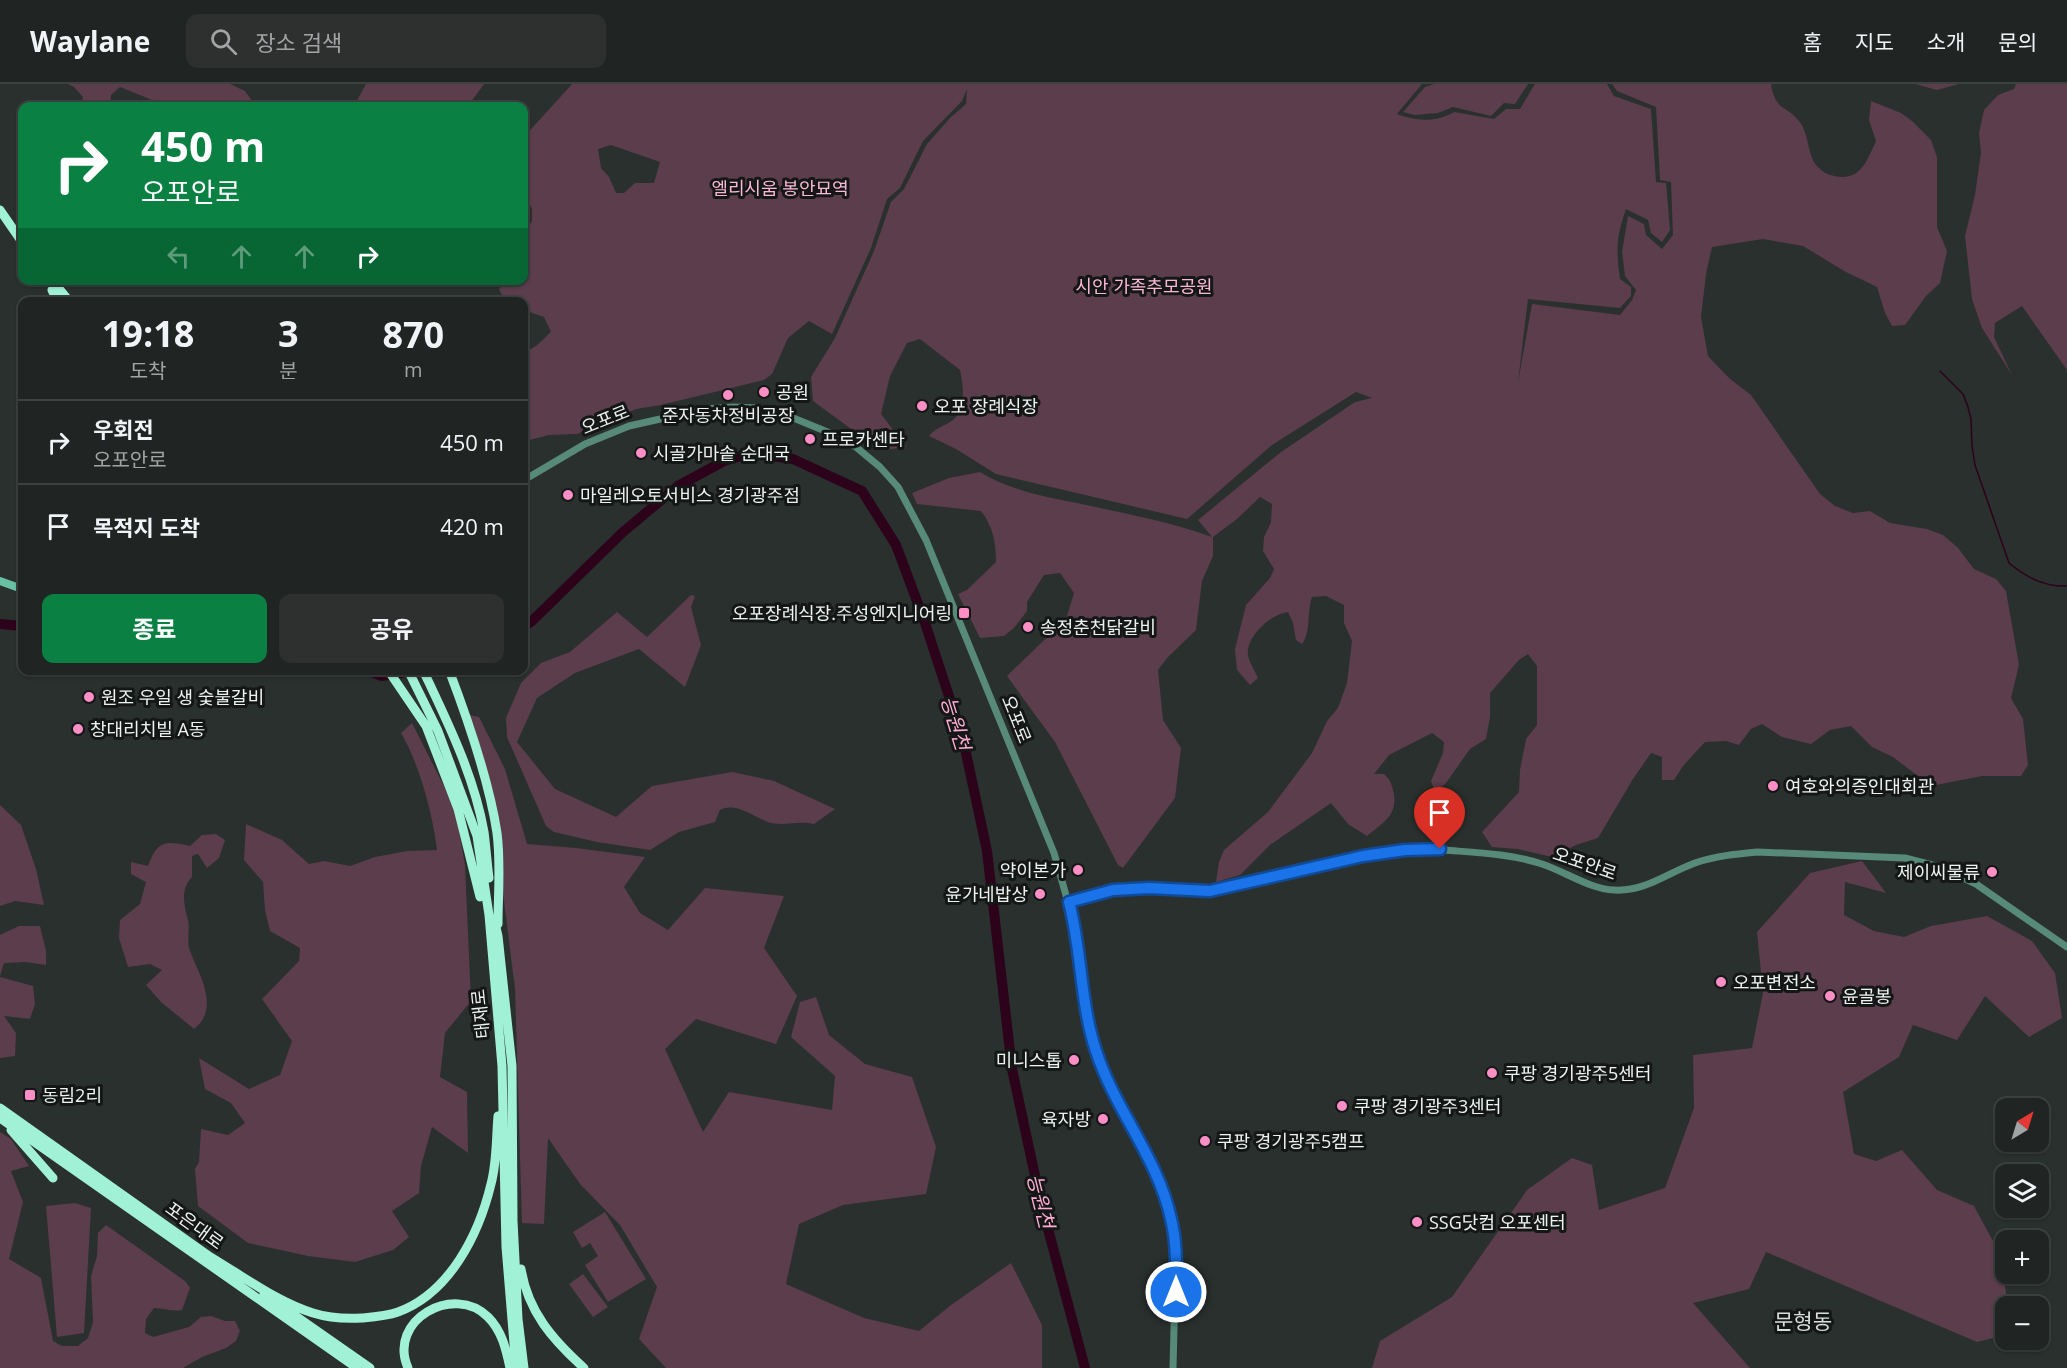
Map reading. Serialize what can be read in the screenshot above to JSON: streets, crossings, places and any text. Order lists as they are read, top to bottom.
{
  "streets": {
    "highway": ["태재로", "포은대로"],
    "street": ["오포로", "오포안로"]
  },
  "crossings": [
    ["오포로", "오포안로"]
  ],
  "districts": ["문형동"],
  "water": ["능원천"],
  "parks": ["엘리시움 봉안묘역", "시안 가족추모공원"],
  "places": {
    "other": [
      "공원",
      "준자동차정비공장",
      "오포 장례식장",
      "프로카센타",
      "시골가마솥 순대국",
      "마일레오토서비스 경기광주점",
      "송정춘천닭갈비",
      "원조 우일 생 숯불갈비",
      "창대리치빌 A동",
      "여호와의증인대회관",
      "약이본가",
      "제이씨물류",
      "윤가네밥상",
      "오포변전소",
      "윤골봉",
      "미니스톱",
      "쿠팡 경기광주5센터",
      "쿠팡 경기광주3센터",
      "육자방",
      "쿠팡 경기광주5캠프",
      "SSG닷컴 오포센터"
    ],
    "transit": ["오포장례식장.주성엔지니어링", "동림2리"]
  },
  "north": "top right",
  "page": {
    "header": "Waylane",
    "search": "장소 검색",
    "nav": [
      "홈",
      "지도",
      "소개",
      "문의"
    ],
    "turn": ["450 m", "오포안로"],
    "eta": [
      "19:18",
      "도착",
      "3",
      "분",
      "870",
      "m"
    ],
    "list": [
      {
        "name": "우회전",
        "note": "오포안로",
        "value": "450 m"
      },
      {
        "name": "목적지 도착",
        "value": "420 m"
      }
    ],
    "buttons": ["종료", "공유"],
    "map_buttons": ["+", "−"]
  }
}
